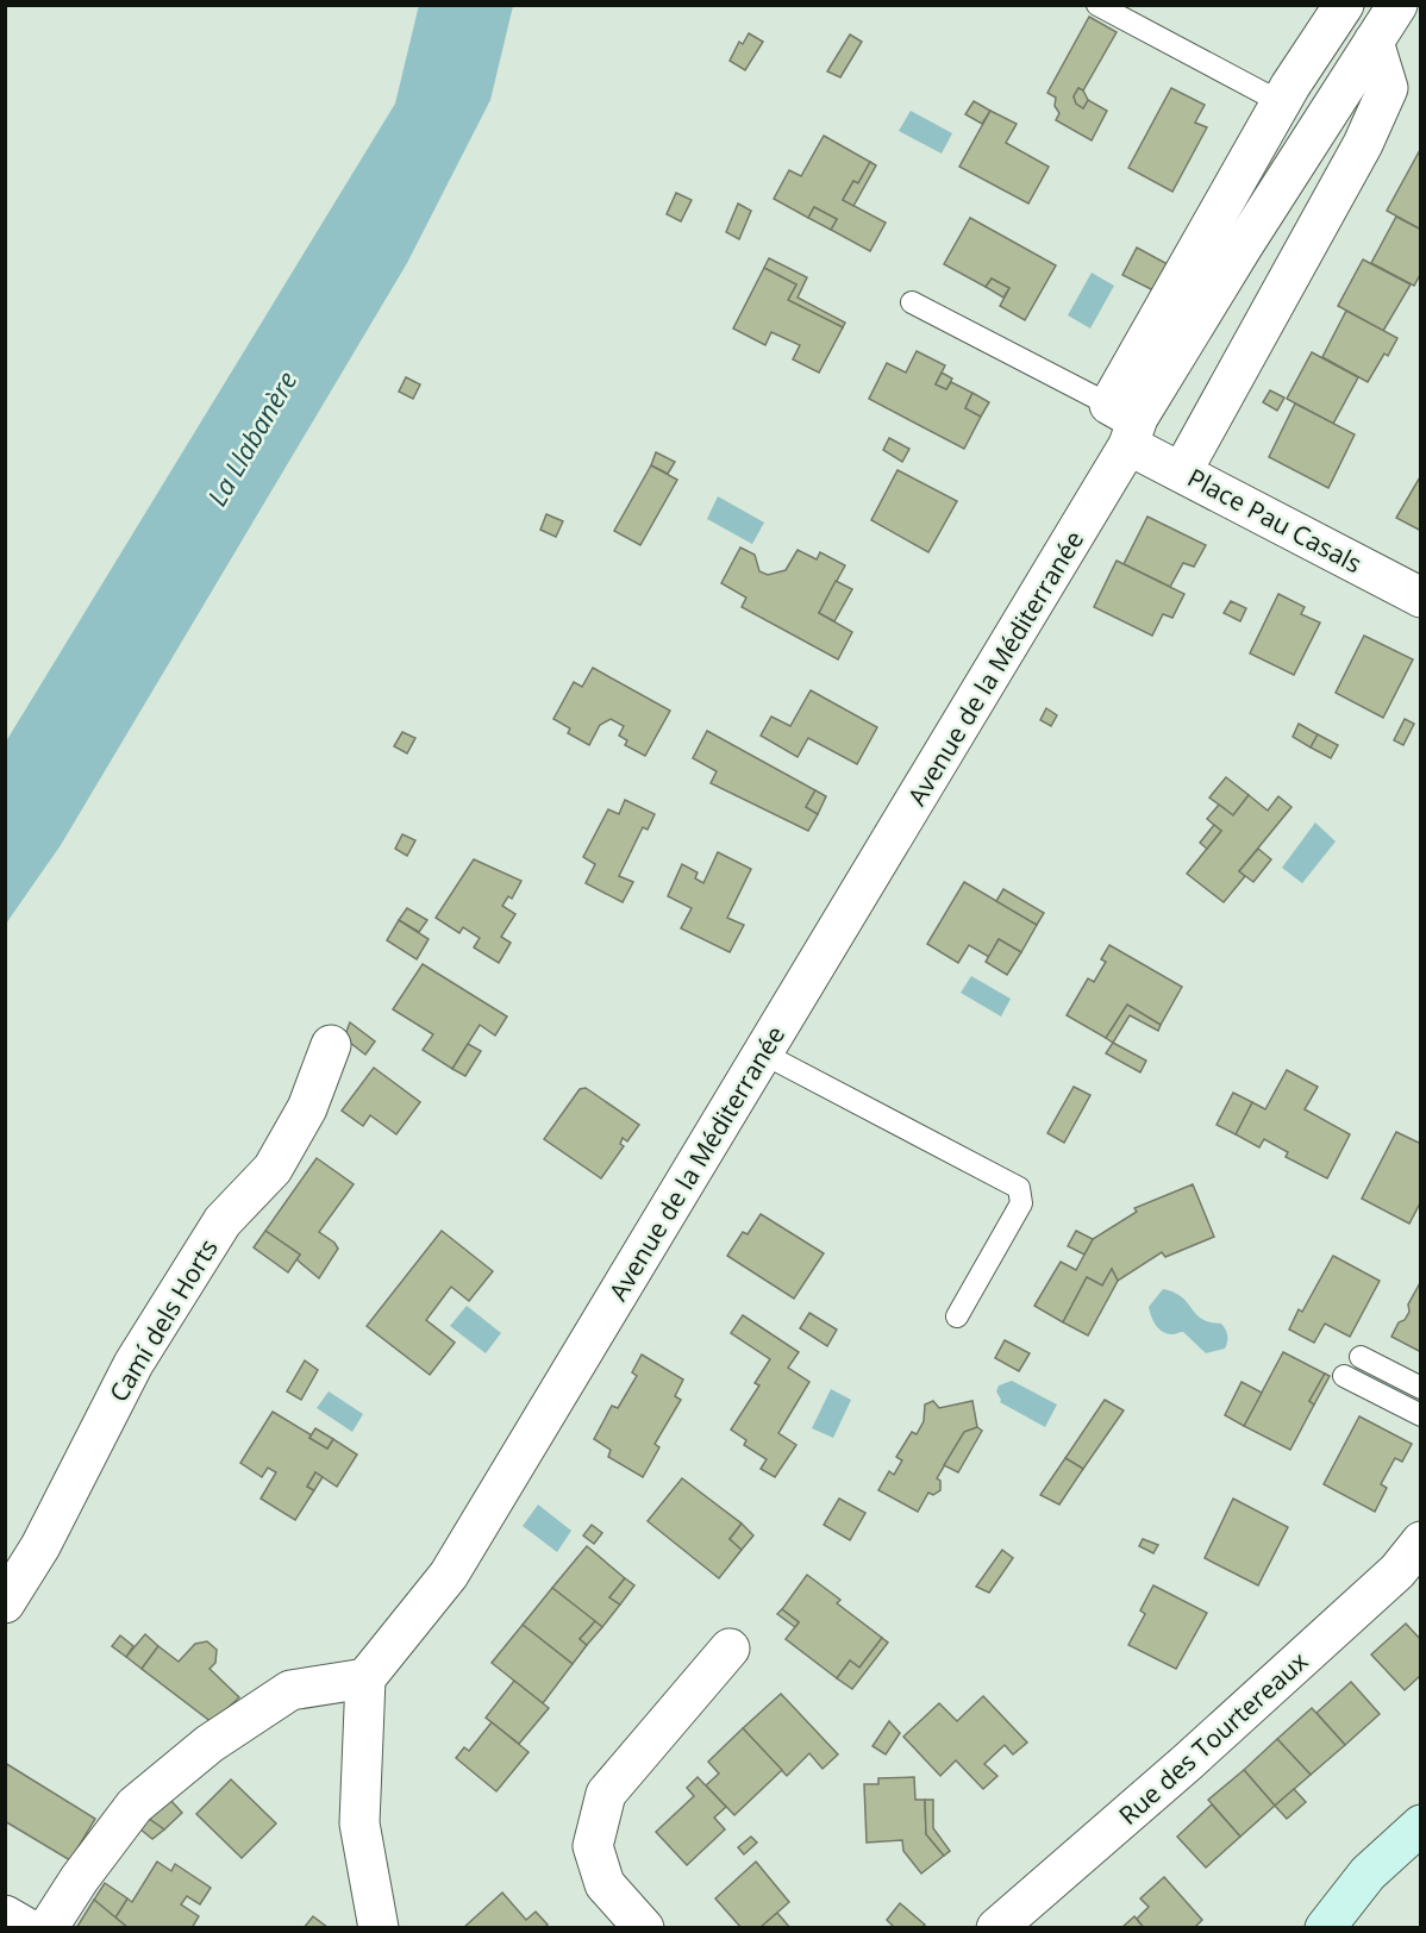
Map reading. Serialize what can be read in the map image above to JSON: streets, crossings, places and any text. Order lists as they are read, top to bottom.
{
  "streets": {
    "street": [
      "Place Pau Casals",
      "Avenue de la Méditerranée",
      "Camí dels Horts",
      "Rue des Tourtereaux"
    ]
  },
  "crossings": [
    ["Place Pau Casals", "Avenue de la Méditerranée"]
  ],
  "water": ["La Llabanère"]
}
